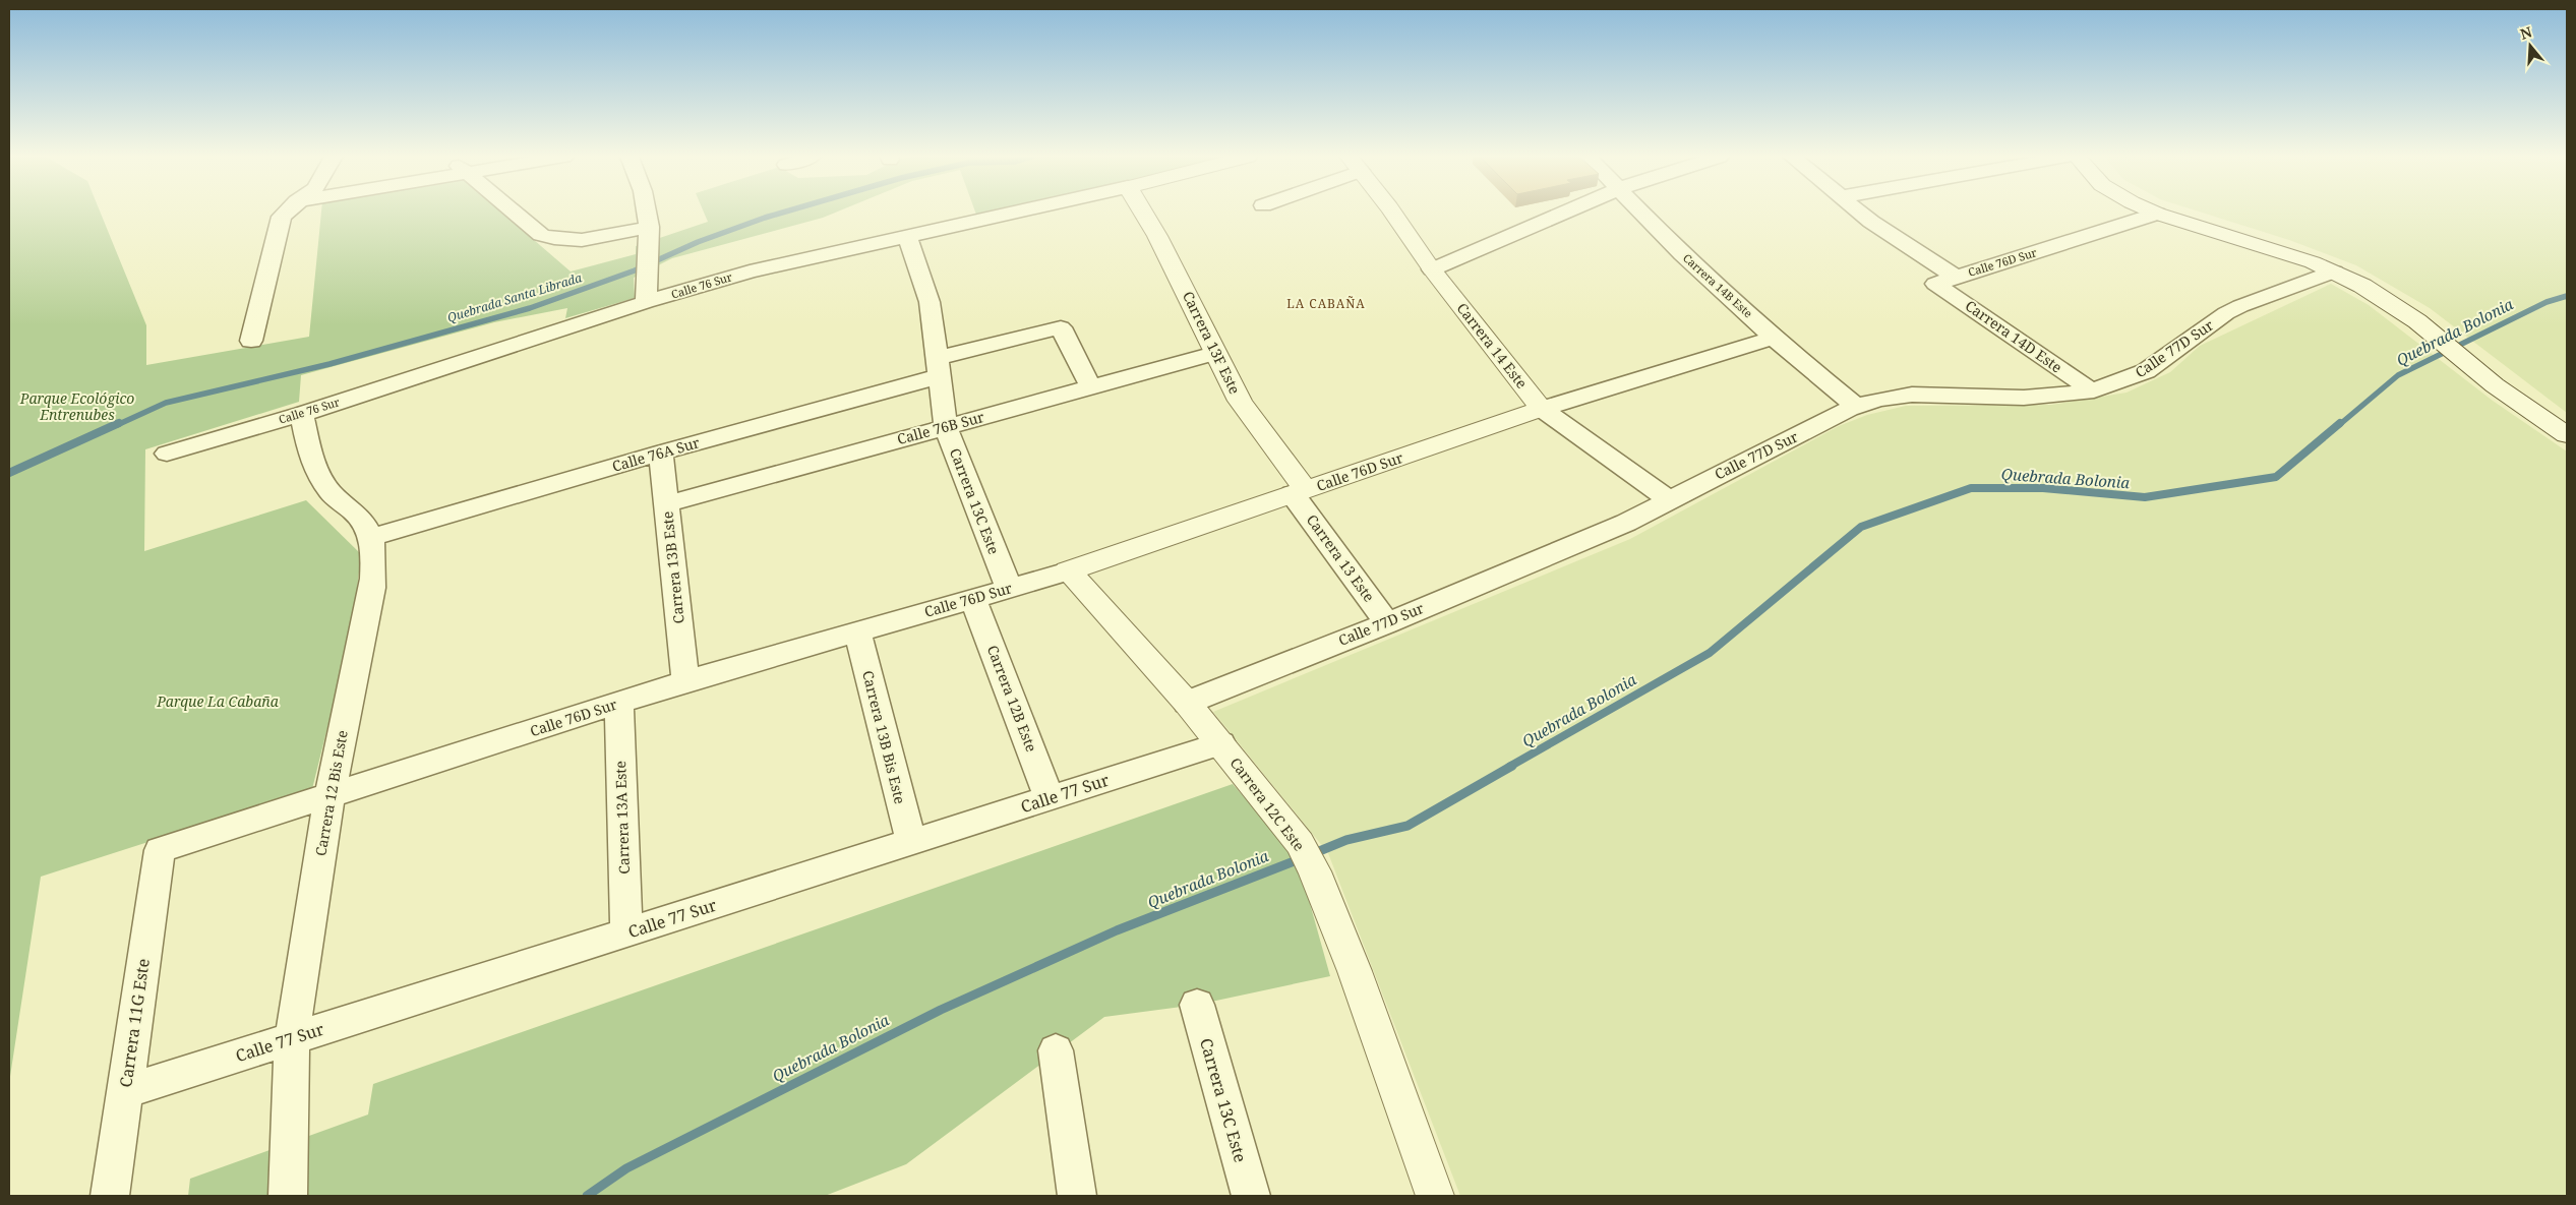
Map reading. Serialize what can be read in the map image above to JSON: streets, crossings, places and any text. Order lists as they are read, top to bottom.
{
  "streets": {
    "street": [
      "Calle 76D Sur",
      "Calle 76 Sur",
      "Carrera 14B Este",
      "Carrera 14D Este",
      "Carrera 13F Este",
      "Carrera 14 Este",
      "Calle 77D Sur",
      "Calle 76B Sur",
      "Calle 76A Sur",
      "Carrera 13C Este",
      "Carrera 13 Este",
      "Carrera 13B Este",
      "Carrera 12B Este",
      "Carrera 13B Bis Este",
      "Carrera 12 Bis Este",
      "Calle 77 Sur",
      "Carrera 12C Este",
      "Carrera 13A Este",
      "Carrera 11G Este"
    ]
  },
  "crossings": [
    ["Calle 76D Sur", "Carrera 14B Este"],
    ["Calle 76D Sur", "Carrera 14D Este"],
    ["Calle 76D Sur", "Carrera 13F Este"],
    ["Calle 76D Sur", "Carrera 14 Este"],
    ["Calle 76D Sur", "Carrera 13C Este"],
    ["Calle 76D Sur", "Carrera 13 Este"],
    ["Calle 76D Sur", "Carrera 13B Este"],
    ["Calle 76D Sur", "Carrera 12B Este"],
    ["Calle 76D Sur", "Carrera 13B Bis Este"],
    ["Calle 76D Sur", "Carrera 12 Bis Este"],
    ["Calle 76D Sur", "Carrera 12C Este"],
    ["Calle 76D Sur", "Carrera 13A Este"],
    ["Calle 76D Sur", "Carrera 11G Este"],
    ["Calle 76 Sur", "Carrera 13C Este"],
    ["Calle 76 Sur", "Carrera 12 Bis Este"],
    ["Carrera 14B Este", "Calle 77D Sur"],
    ["Carrera 14D Este", "Calle 77D Sur"],
    ["Carrera 13F Este", "Calle 76B Sur"],
    ["Carrera 13F Este", "Carrera 13 Este"],
    ["Carrera 14 Este", "Calle 77D Sur"],
    ["Calle 77D Sur", "Carrera 13 Este"],
    ["Calle 77D Sur", "Carrera 12C Este"],
    ["Calle 76B Sur", "Calle 76A Sur"],
    ["Calle 76B Sur", "Carrera 13C Este"],
    ["Calle 76B Sur", "Carrera 13B Este"],
    ["Calle 76A Sur", "Carrera 13C Este"],
    ["Calle 76A Sur", "Carrera 13B Este"],
    ["Calle 76A Sur", "Carrera 12 Bis Este"],
    ["Carrera 12B Este", "Calle 77 Sur"],
    ["Carrera 13B Bis Este", "Calle 77 Sur"],
    ["Carrera 12 Bis Este", "Calle 77 Sur"],
    ["Calle 77 Sur", "Carrera 12C Este"],
    ["Calle 77 Sur", "Carrera 13A Este"],
    ["Calle 77 Sur", "Carrera 11G Este"]
  ],
  "districts": ["LA CABAÑA"],
  "water": ["Quebrada Santa Librada", "Quebrada Bolonia"],
  "parks": ["Parque Ecológico Entrenubes", "Parque La Cabaña"],
  "north": "top"
}
